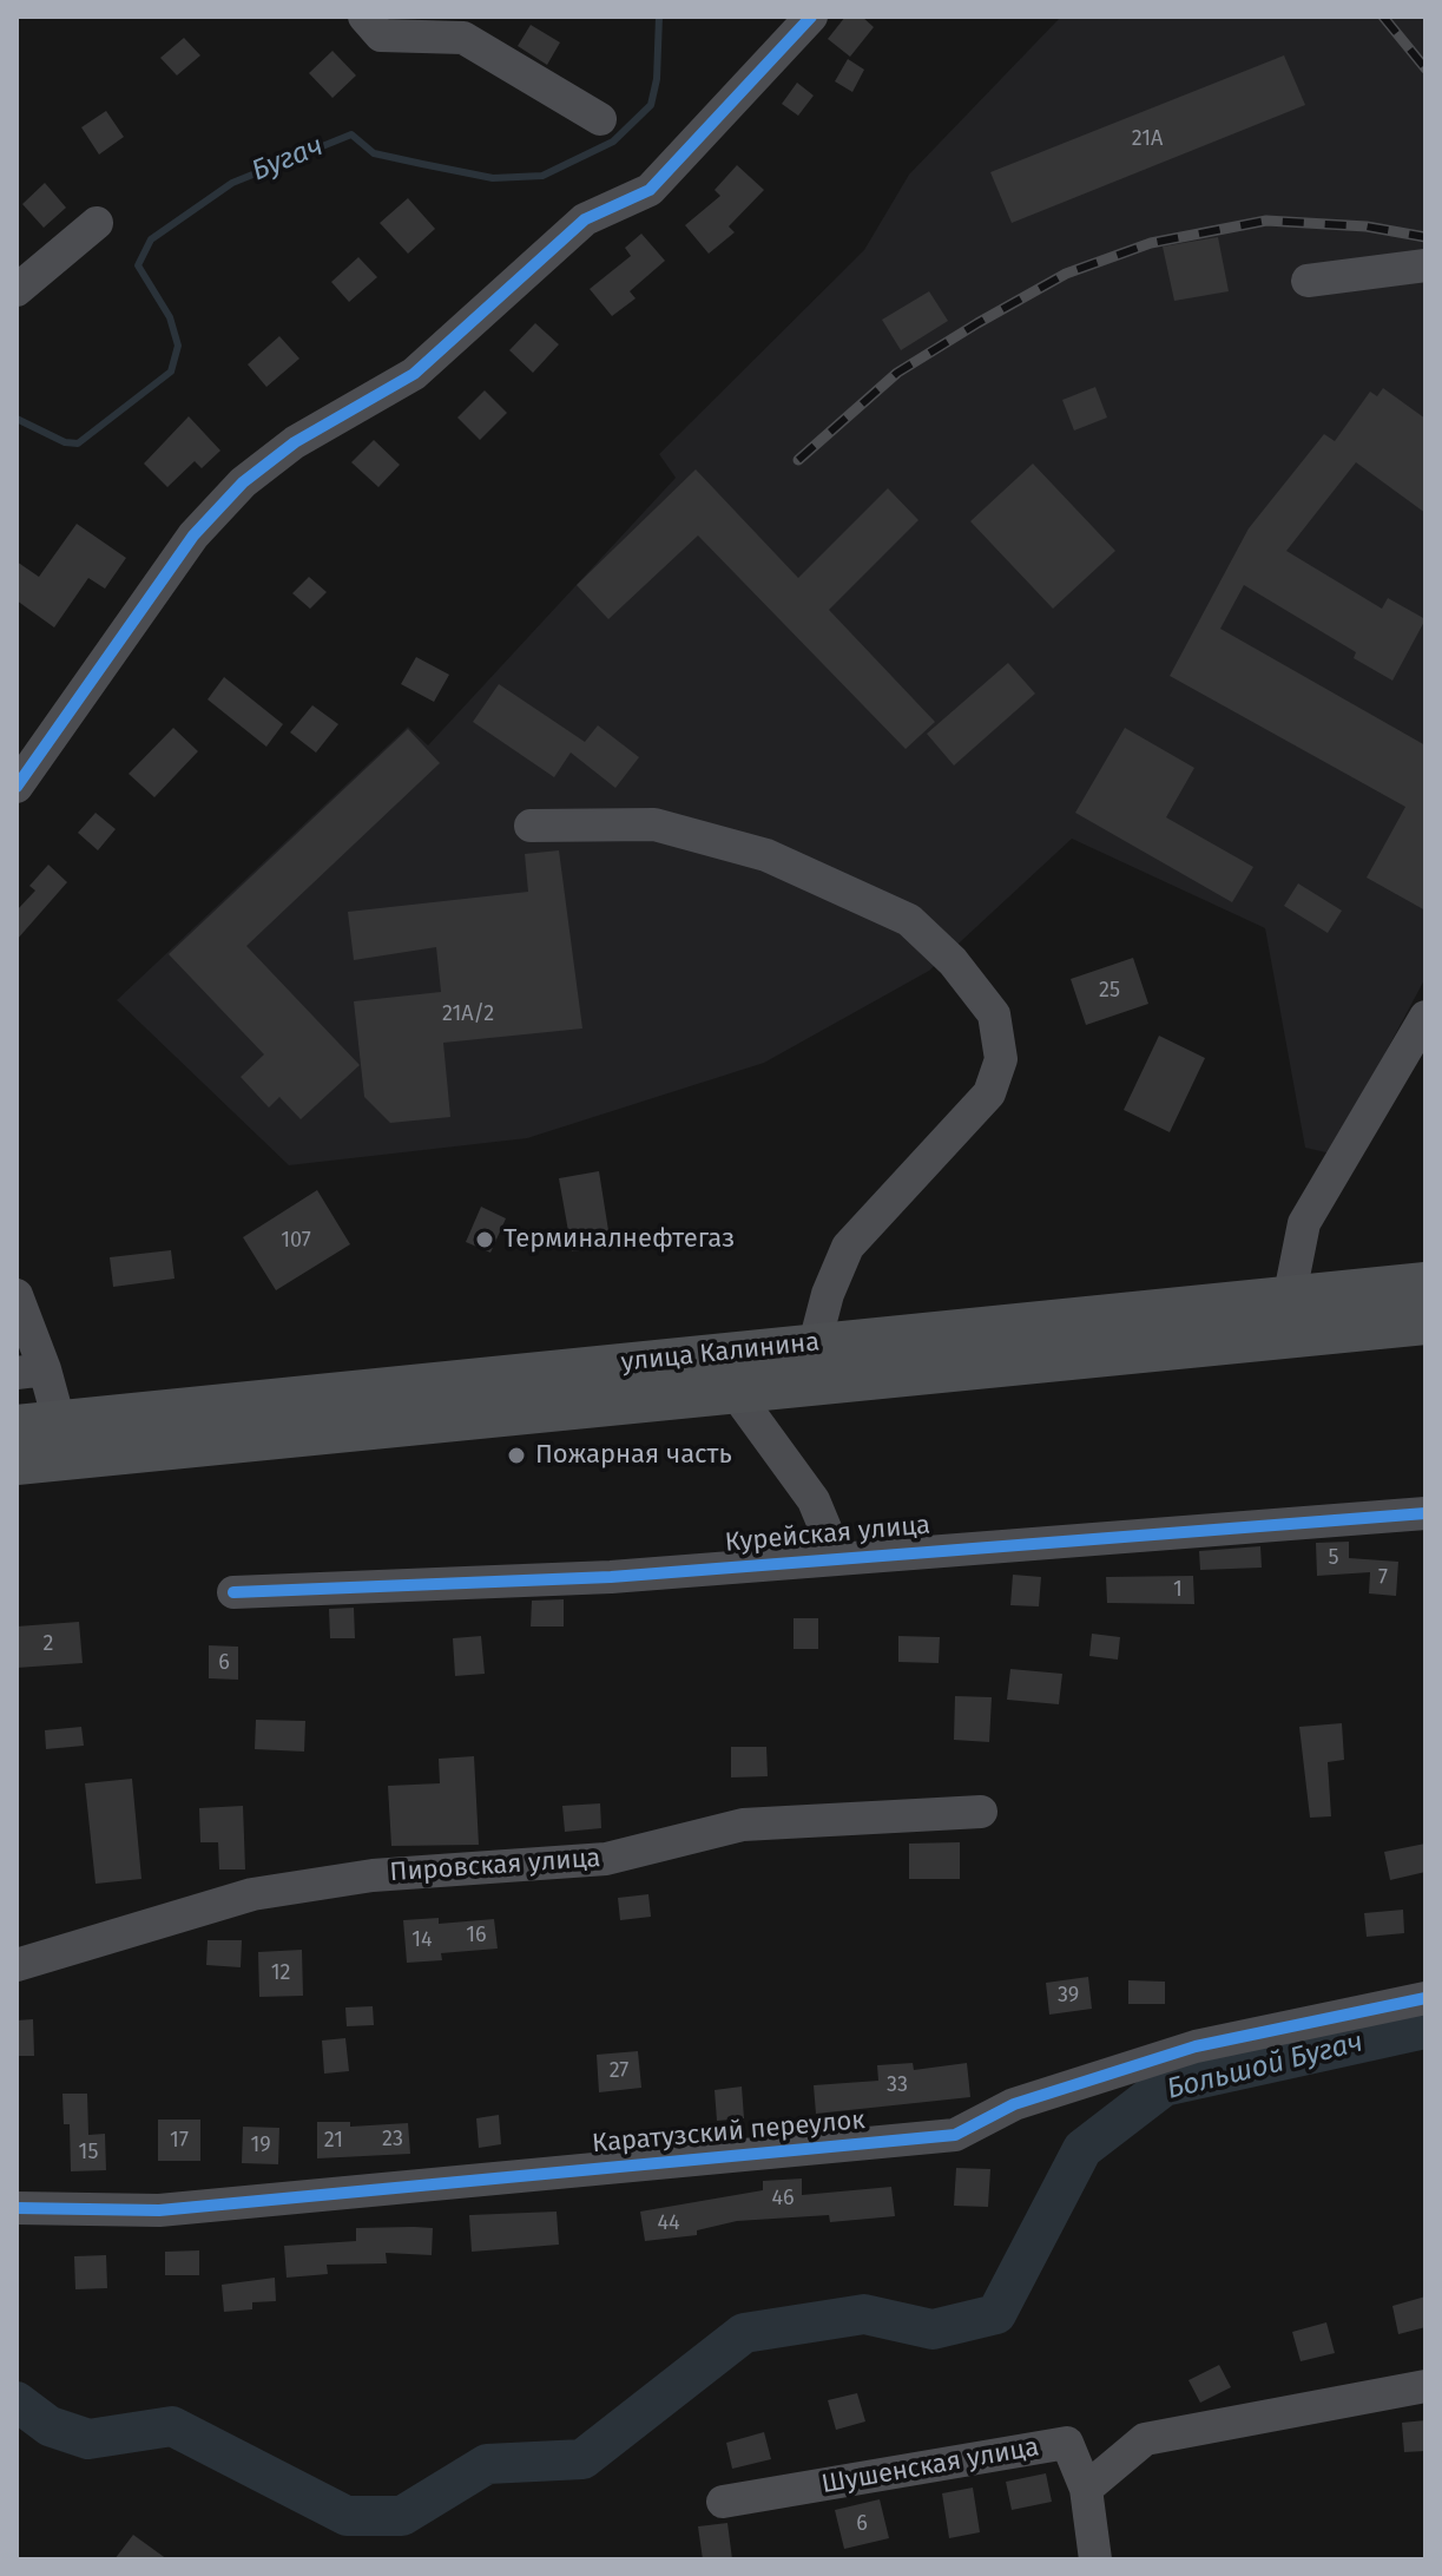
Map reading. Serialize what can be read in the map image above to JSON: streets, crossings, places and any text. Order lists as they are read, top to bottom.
{
  "streets": {
    "main road": ["улица Калинина"],
    "street": [
      "Курейская улица",
      "Пировская улица",
      "Каратузский переулок",
      "Шушенская улица"
    ]
  },
  "crossings": [
    ["улица Калинина", "Курейская улица"]
  ],
  "water": ["Бугач", "Большой Бугач"],
  "places": ["Терминалнефтегаз", "Пожарная часть"],
  "house_numbers": [
    "21А",
    "25",
    "21А/2",
    "107",
    "5",
    "7",
    "1",
    "2",
    "6",
    "16",
    "14",
    "12",
    "39",
    "27",
    "33",
    "23",
    "17",
    "21",
    "19",
    "15",
    "46",
    "44",
    "6"
  ]
}
